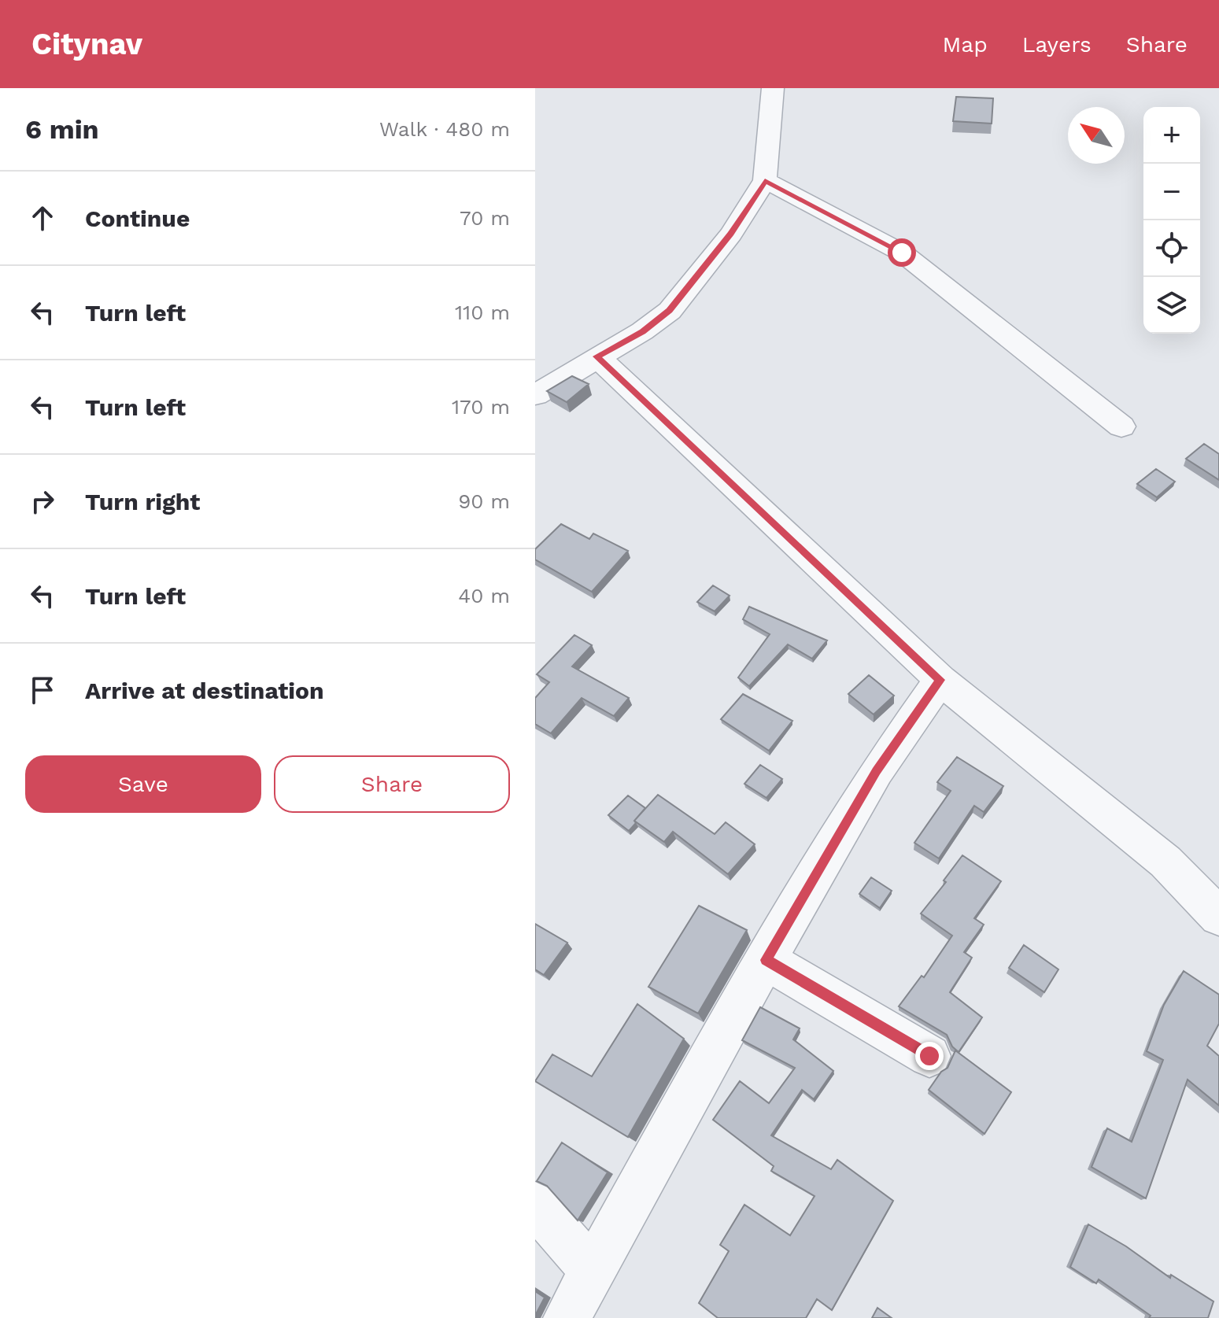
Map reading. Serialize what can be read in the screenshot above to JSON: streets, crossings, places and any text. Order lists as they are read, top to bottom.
{
  "north": "top left",
  "page": {
    "header": "Citynav",
    "nav": ["Map", "Layers", "Share"],
    "heading": ["6 min", "Walk · 480 m"],
    "map_buttons": ["+", "−"],
    "list": [
      ["Continue", "70 m"],
      ["Turn left", "110 m"],
      ["Turn left", "170 m"],
      ["Turn right", "90 m"],
      ["Turn left", "40 m"],
      "Arrive at destination"
    ],
    "buttons": ["Save", "Share"]
  }
}
